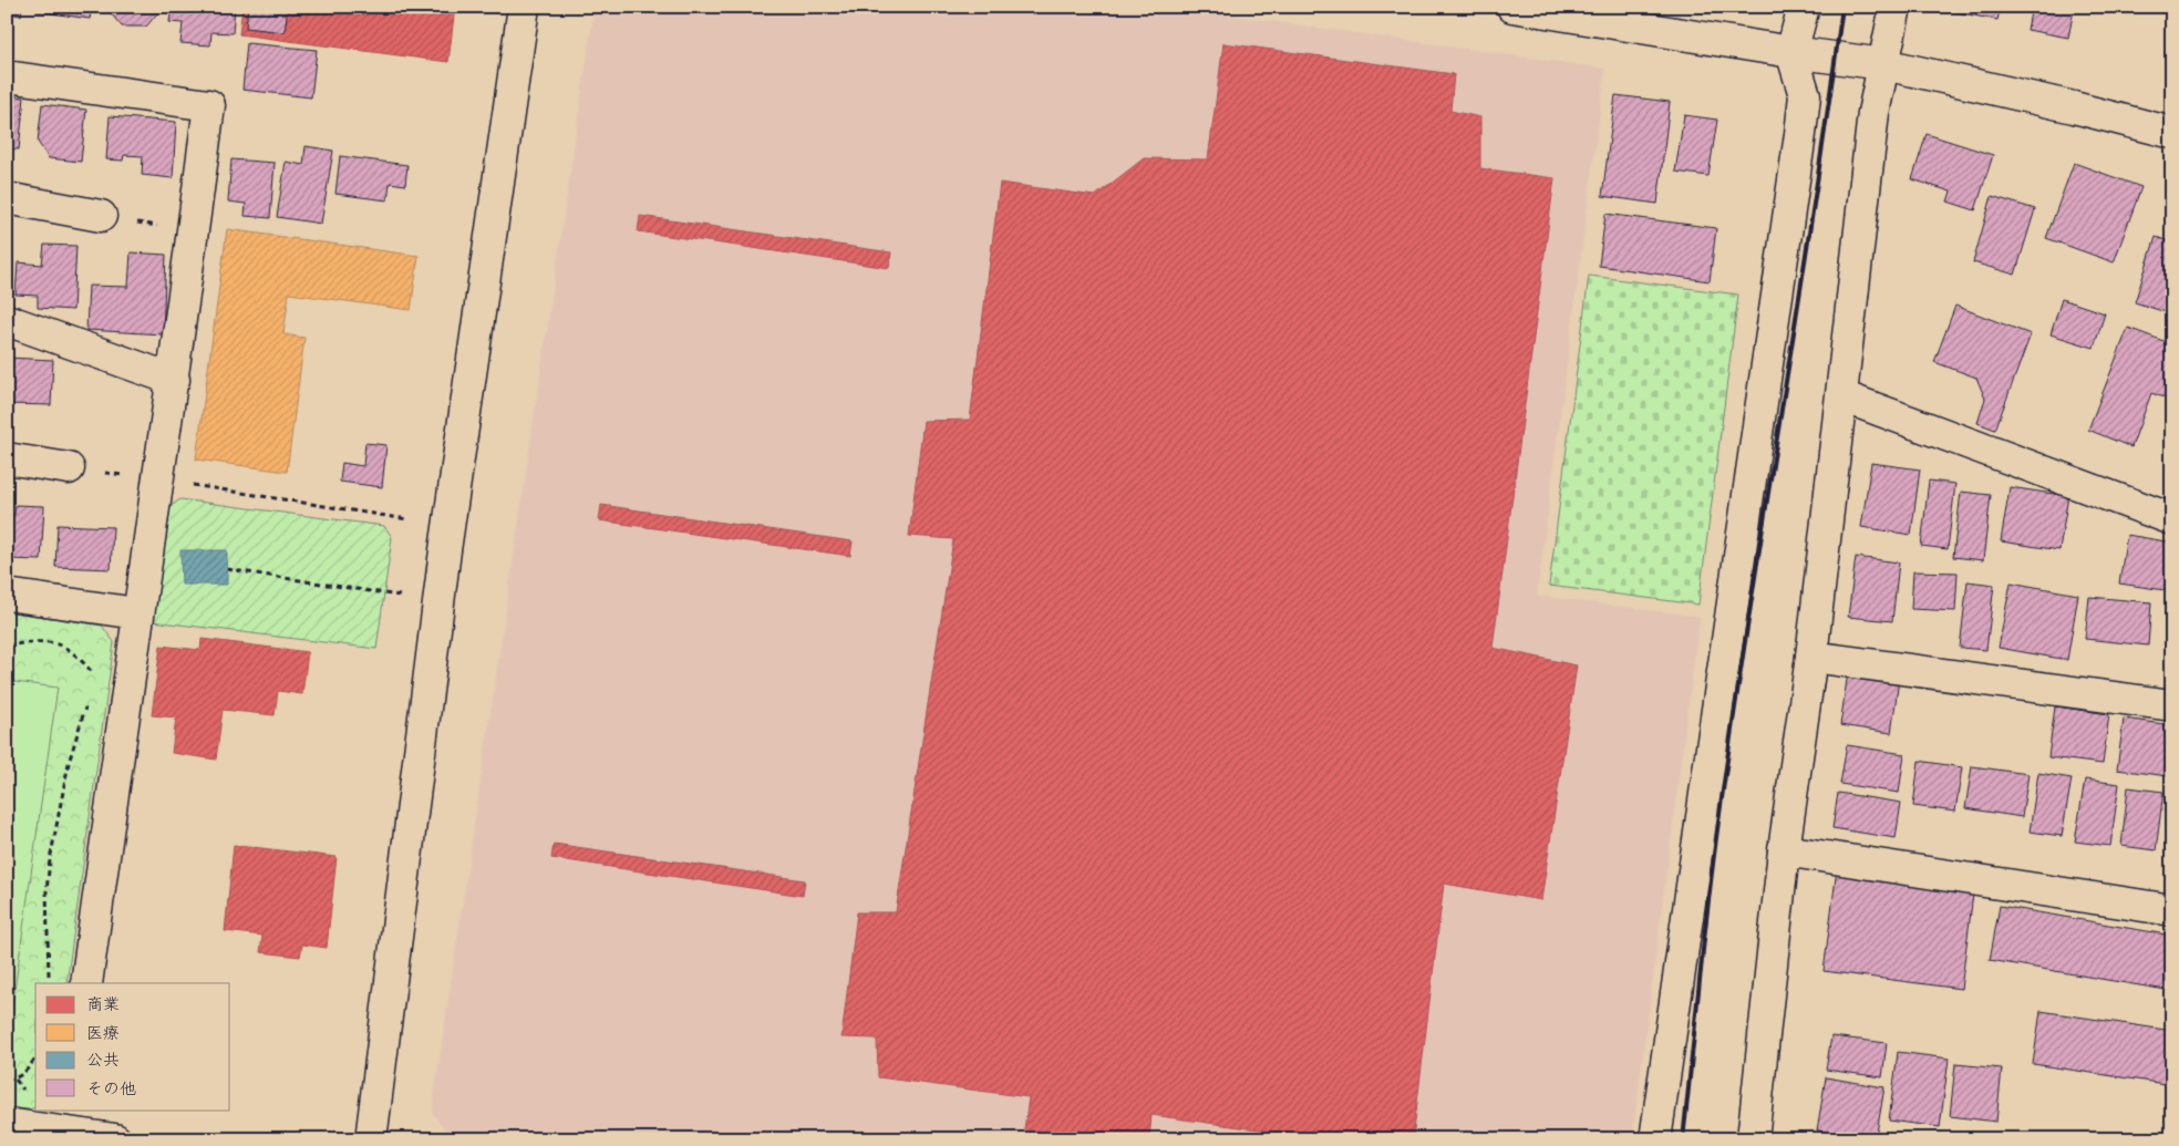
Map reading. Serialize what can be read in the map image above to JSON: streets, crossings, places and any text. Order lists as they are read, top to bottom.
{
  "legend": [
    "商業",
    "医療",
    "公共",
    "その他"
  ]
}
